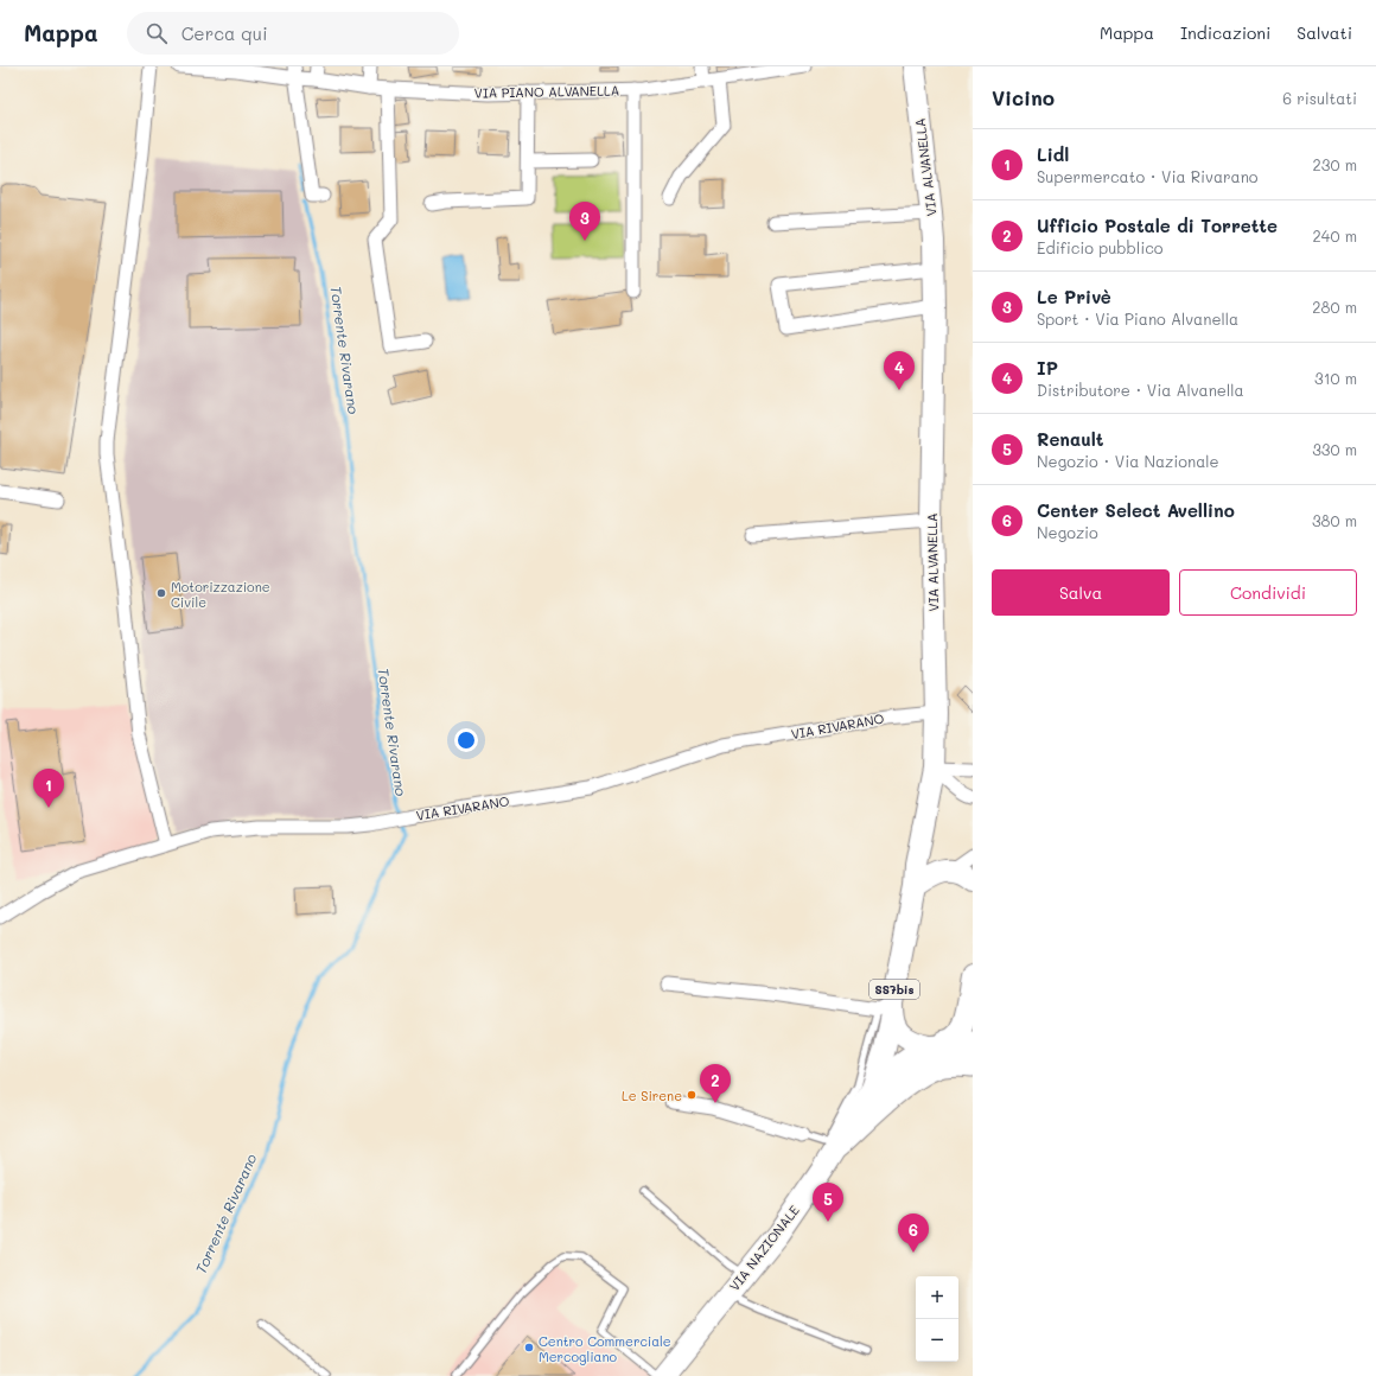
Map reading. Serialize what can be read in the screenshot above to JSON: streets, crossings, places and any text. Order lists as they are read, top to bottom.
{
  "streets": {
    "main road": ["VIA ALVANELLA", "SS7bis", "VIA NAZIONALE"],
    "street": ["VIA PIANO ALVANELLA", "VIA RIVARANO"]
  },
  "crossings": [
    ["VIA ALVANELLA", "VIA RIVARANO"],
    ["VIA ALVANELLA", "SS7bis"],
    ["VIA ALVANELLA", "VIA NAZIONALE"],
    ["SS7bis", "VIA NAZIONALE"]
  ],
  "water": ["Torrente Rivarano"],
  "places": ["Motorizzazione Civile", "Le Sirene", "Centro Commerciale Mercogliano"],
  "page": {
    "header": "Mappa",
    "search": "Cerca qui",
    "nav": ["Mappa", "Indicazioni", "Salvati"],
    "heading": ["Vicino", "6 risultati"],
    "list": [
      {
        "mark": "1",
        "name": "Lidl",
        "note": "Supermercato · Via Rivarano",
        "value": "230 m"
      },
      {
        "mark": "2",
        "name": "Ufficio Postale di Torrette",
        "note": "Edificio pubblico",
        "value": "240 m"
      },
      {
        "mark": "3",
        "name": "Le Privè",
        "note": "Sport · Via Piano Alvanella",
        "value": "280 m"
      },
      {
        "mark": "4",
        "name": "IP",
        "note": "Distributore · Via Alvanella",
        "value": "310 m"
      },
      {
        "mark": "5",
        "name": "Renault",
        "note": "Negozio · Via Nazionale",
        "value": "330 m"
      },
      {
        "mark": "6",
        "name": "Center Select Avellino",
        "note": "Negozio",
        "value": "380 m"
      }
    ],
    "pins": [
      "3",
      "4",
      "1",
      "2",
      "5",
      "6"
    ],
    "buttons": ["Salva", "Condividi"],
    "map_buttons": ["+", "−"]
  }
}
